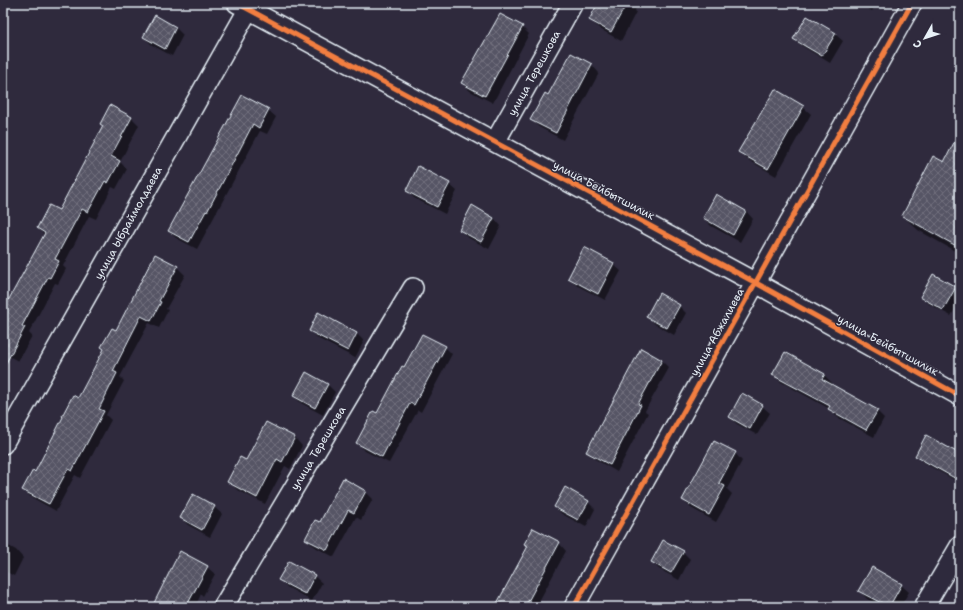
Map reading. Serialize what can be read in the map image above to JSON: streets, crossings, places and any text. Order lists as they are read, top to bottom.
{
  "streets": {
    "street": [
      "улица Терешкова",
      "улица Бейбытшилик",
      "улица Ыбраймолдаева",
      "улица Абжалиева"
    ]
  },
  "crossings": [
    ["улица Терешкова", "улица Бейбытшилик"],
    ["улица Бейбытшилик", "улица Ыбраймолдаева"],
    ["улица Бейбытшилик", "улица Абжалиева"]
  ],
  "north": "bottom left"
}
